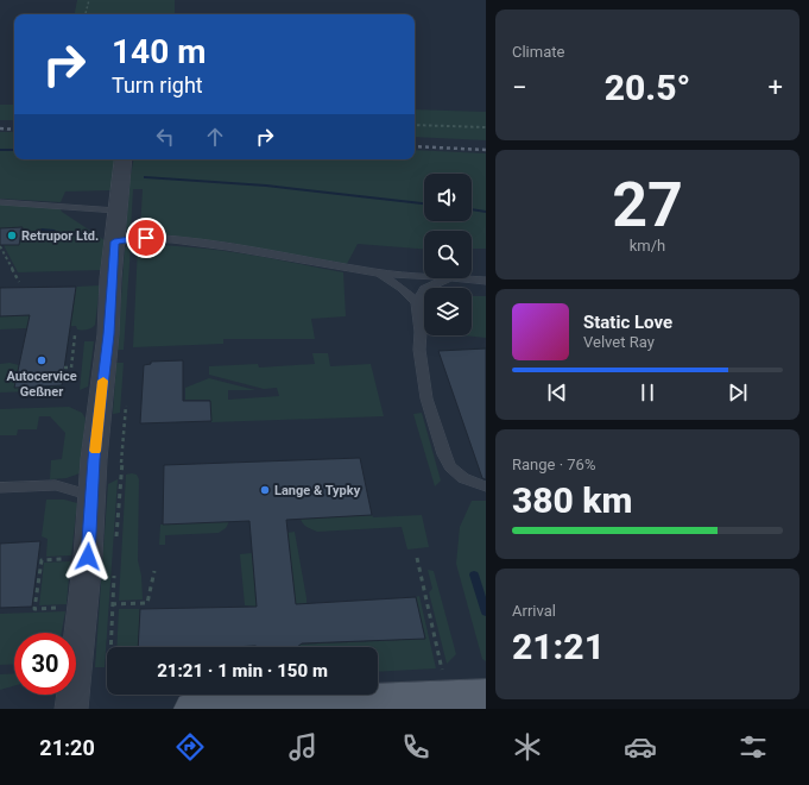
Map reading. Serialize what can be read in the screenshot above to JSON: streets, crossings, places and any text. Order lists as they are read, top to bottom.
{
  "places": ["Retrupor Ltd.", "Autocervice Geßner", "Lange & Typky"],
  "page": {
    "tile": [
      "Climate",
      ["27", "km/h"],
      ["Range · 76%", "380 km"],
      ["Arrival", "21:21"]
    ],
    "turn": ["140 m", "Turn right"],
    "heat": ["−", "20.5°", "+"],
    "song": ["Static Love", "Velvet Ray"],
    "limit": "30",
    "trip": "21:21 · 1 min · 150 m",
    "tabs": "21:20"
  }
}
